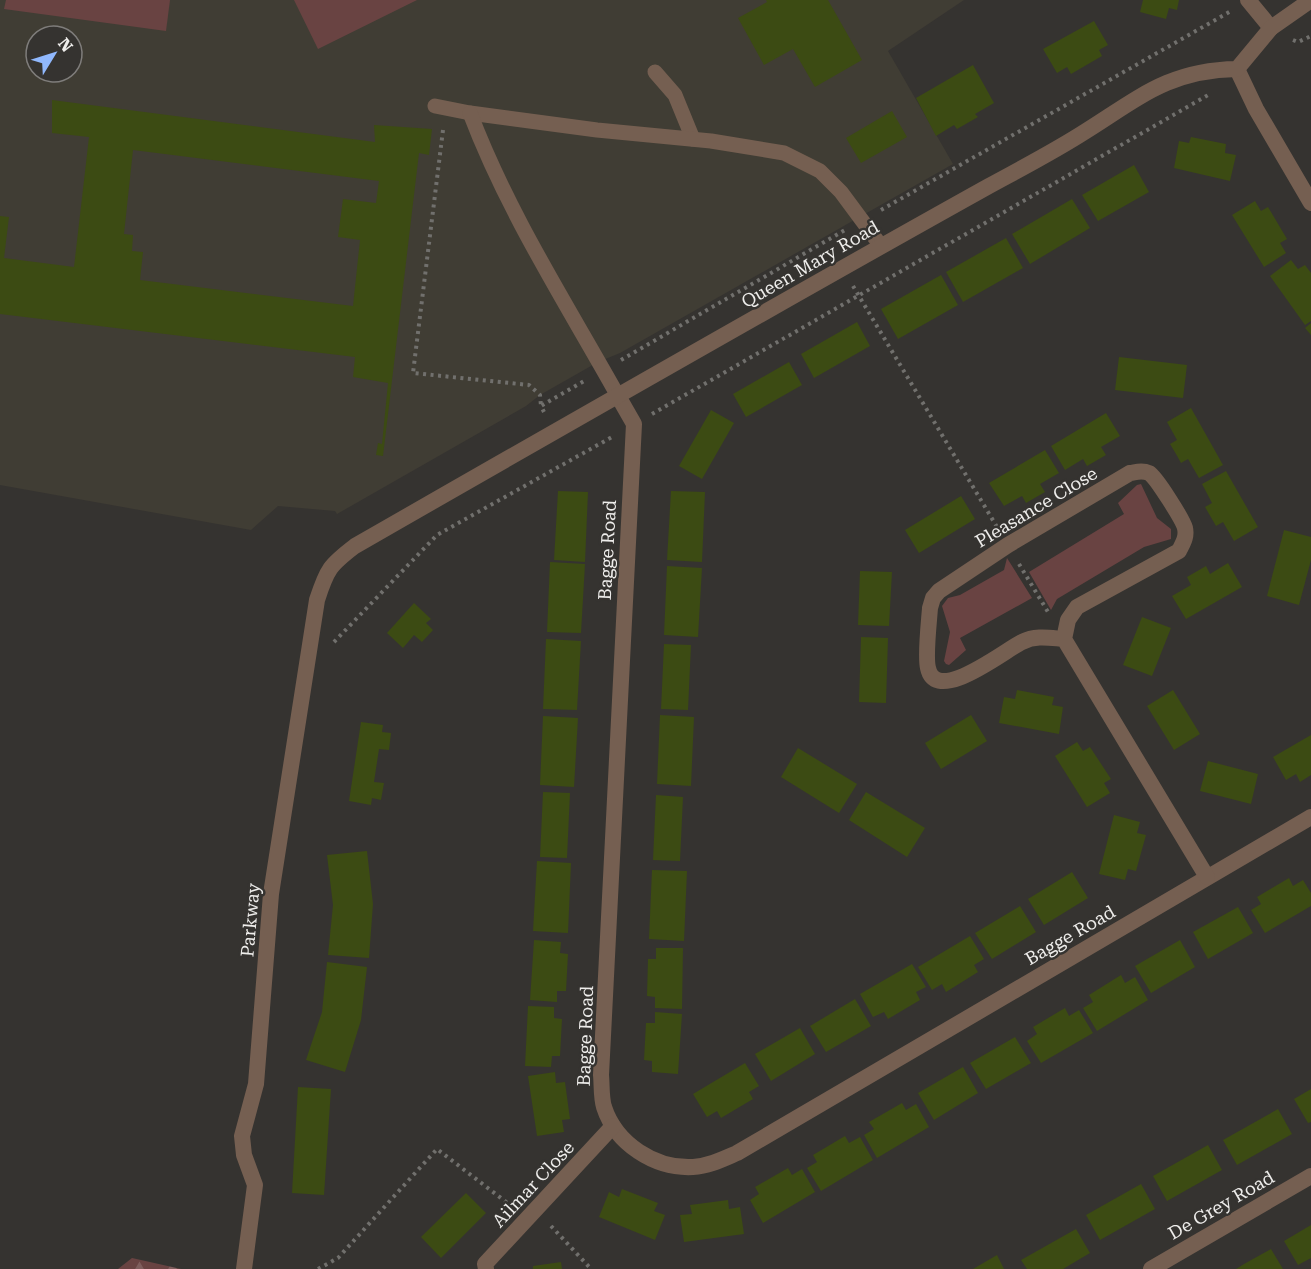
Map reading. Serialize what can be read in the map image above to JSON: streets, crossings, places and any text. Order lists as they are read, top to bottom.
{
  "streets": {
    "street": [
      "Queen Mary Road",
      "Pleasance Close",
      "Bagge Road",
      "Parkway",
      "Ailmar Close",
      "De Grey Road"
    ]
  },
  "crossings": [
    ["Queen Mary Road", "Parkway"],
    ["Bagge Road", "Ailmar Close"]
  ],
  "north": "top right"
}
